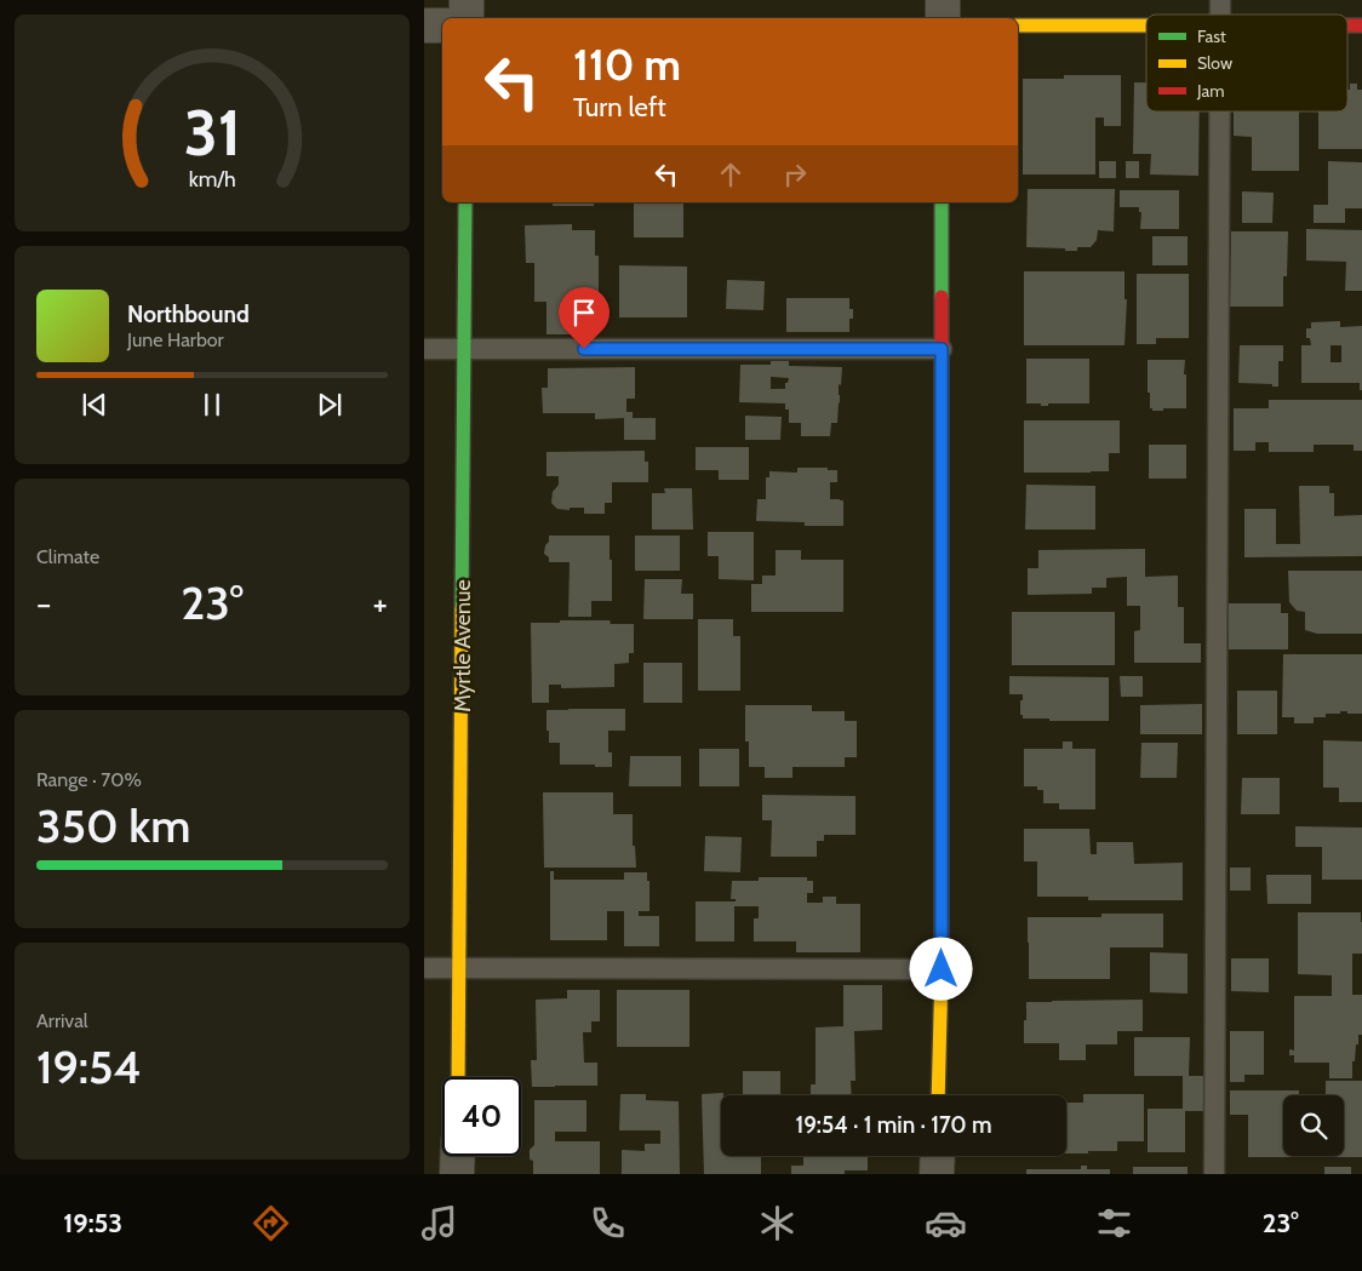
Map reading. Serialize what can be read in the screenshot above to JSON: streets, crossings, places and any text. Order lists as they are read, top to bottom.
{
  "streets": {
    "street": ["Myrtle Avenue"]
  },
  "legend": ["Fast", "Slow", "Jam"],
  "page": {
    "turn": ["110 m", "Turn left"],
    "song": ["Northbound", "June Harbor"],
    "tile": [
      "Climate",
      ["Range · 70%", "350 km"],
      ["Arrival", "19:54"]
    ],
    "heat": ["−", "23°", "+"],
    "limit": "40",
    "trip": "19:54 · 1 min · 170 m",
    "tabs": ["19:53", "23°"],
    "gauge": ["31", "km/h"]
  }
}
